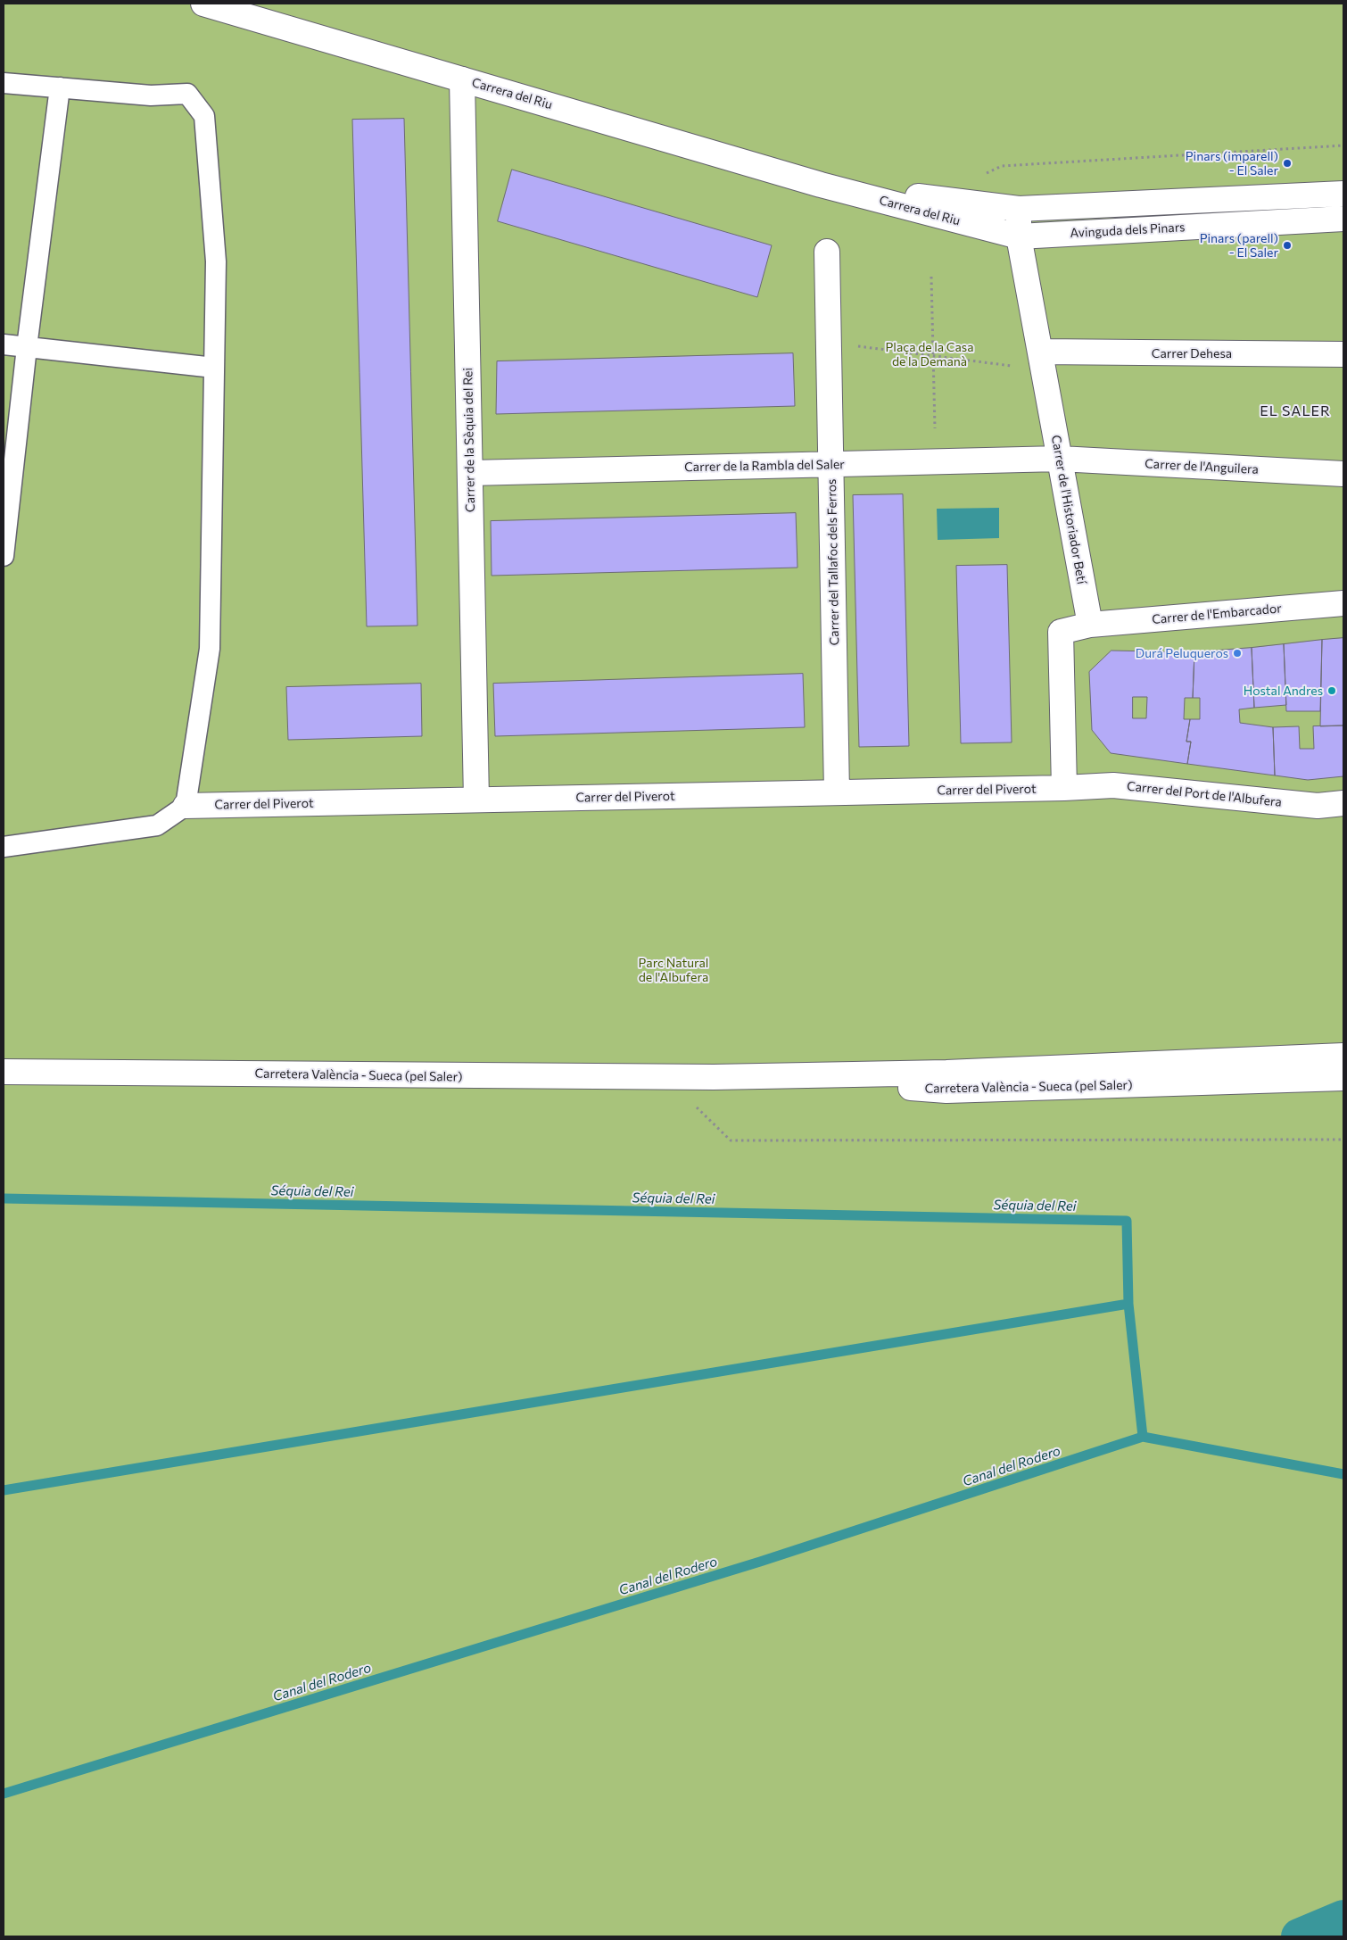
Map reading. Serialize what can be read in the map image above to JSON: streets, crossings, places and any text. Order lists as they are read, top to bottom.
{
  "streets": {
    "street": [
      "Carrera del Riu",
      "Avinguda dels Pinars",
      "Carrer Dehesa",
      "Carrer de la Sèquia del Rei",
      "Carrer de la Rambla del Saler",
      "Carrer de l'Anguilera",
      "Carrer de l'Historiador Betí",
      "Carrer del Tallafoc dels Ferros",
      "Carrer de l'Embarcador",
      "Carrer del Piverot",
      "Carrer del Port de l'Albufera",
      "Carretera València - Sueca (pel Saler)"
    ]
  },
  "crossings": [
    ["Carrera del Riu", "Avinguda dels Pinars"],
    ["Carrera del Riu", "Carrer de la Sèquia del Rei"],
    ["Carrera del Riu", "Carrer de l'Historiador Betí"],
    ["Avinguda dels Pinars", "Carrer de l'Historiador Betí"],
    ["Carrer Dehesa", "Carrer de l'Historiador Betí"],
    ["Carrer de la Sèquia del Rei", "Carrer de la Rambla del Saler"],
    ["Carrer de la Sèquia del Rei", "Carrer del Piverot"],
    ["Carrer de la Rambla del Saler", "Carrer de l'Anguilera"],
    ["Carrer de la Rambla del Saler", "Carrer de l'Historiador Betí"],
    ["Carrer de la Rambla del Saler", "Carrer del Tallafoc dels Ferros"],
    ["Carrer de l'Anguilera", "Carrer de l'Historiador Betí"],
    ["Carrer de l'Historiador Betí", "Carrer de l'Embarcador"],
    ["Carrer del Tallafoc dels Ferros", "Carrer del Piverot"],
    ["Carrer del Piverot", "Carrer del Port de l'Albufera"]
  ],
  "districts": ["EL SALER"],
  "water": ["Séquia del Rei", "Canal del Rodero"],
  "parks": ["Plaça de la Casa de la Demanà", "Parc Natural de l'Albufera"],
  "places": [
    "Pinars (imparell) - El Saler",
    "Pinars (parell) - El Saler",
    "Durá Peluqueros",
    "Hostal Andres"
  ]
}
